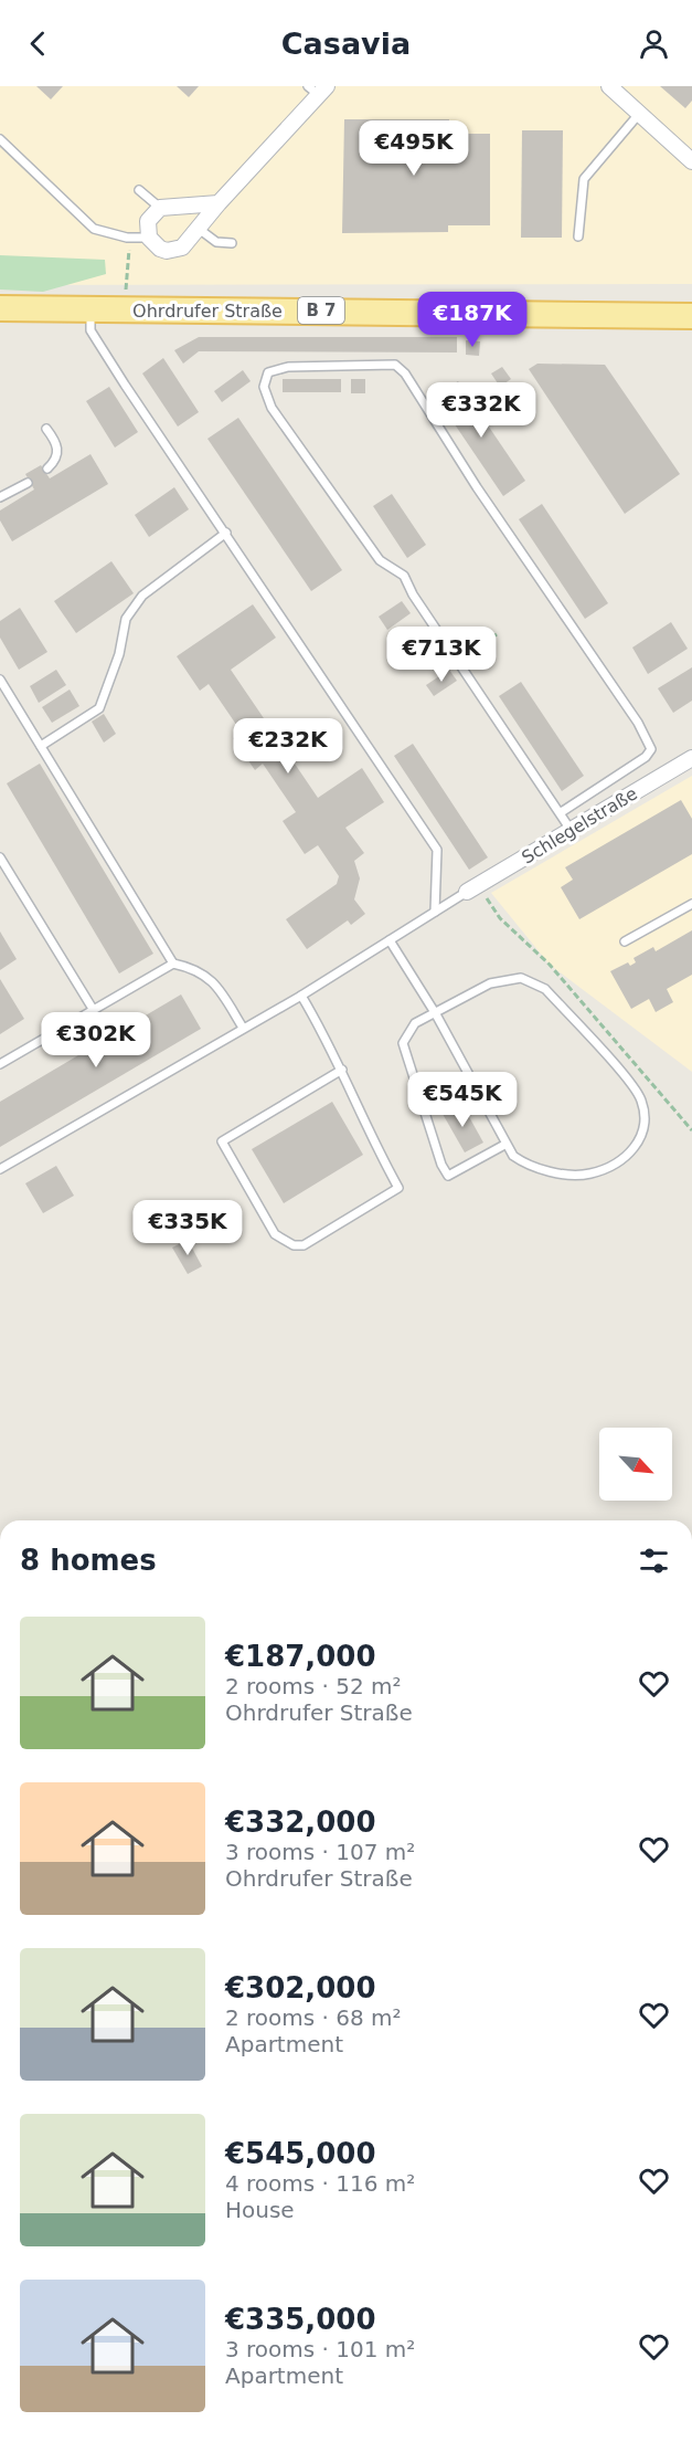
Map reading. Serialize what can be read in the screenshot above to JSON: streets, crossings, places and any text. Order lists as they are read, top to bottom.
{
  "streets": {
    "main road": ["Ohrdrufer Straße", "B 7"],
    "street": ["Schlegelstraße"]
  },
  "north": "bottom right",
  "page": {
    "header": "Casavia",
    "price": [
      "€495K",
      "€187K",
      "€332K",
      "€713K",
      "€232K",
      "€302K",
      "€545K",
      "€335K"
    ],
    "heading": "8 homes",
    "list": [
      {
        "name": "€187,000",
        "note": "2 rooms · 52 m² · Ohrdrufer Straße"
      },
      {
        "name": "€332,000",
        "note": "3 rooms · 107 m² · Ohrdrufer Straße"
      },
      {
        "name": "€302,000",
        "note": "2 rooms · 68 m² · Apartment"
      },
      {
        "name": "€545,000",
        "note": "4 rooms · 116 m² · House"
      },
      {
        "name": "€335,000",
        "note": "3 rooms · 101 m² · Apartment"
      }
    ]
  }
}
